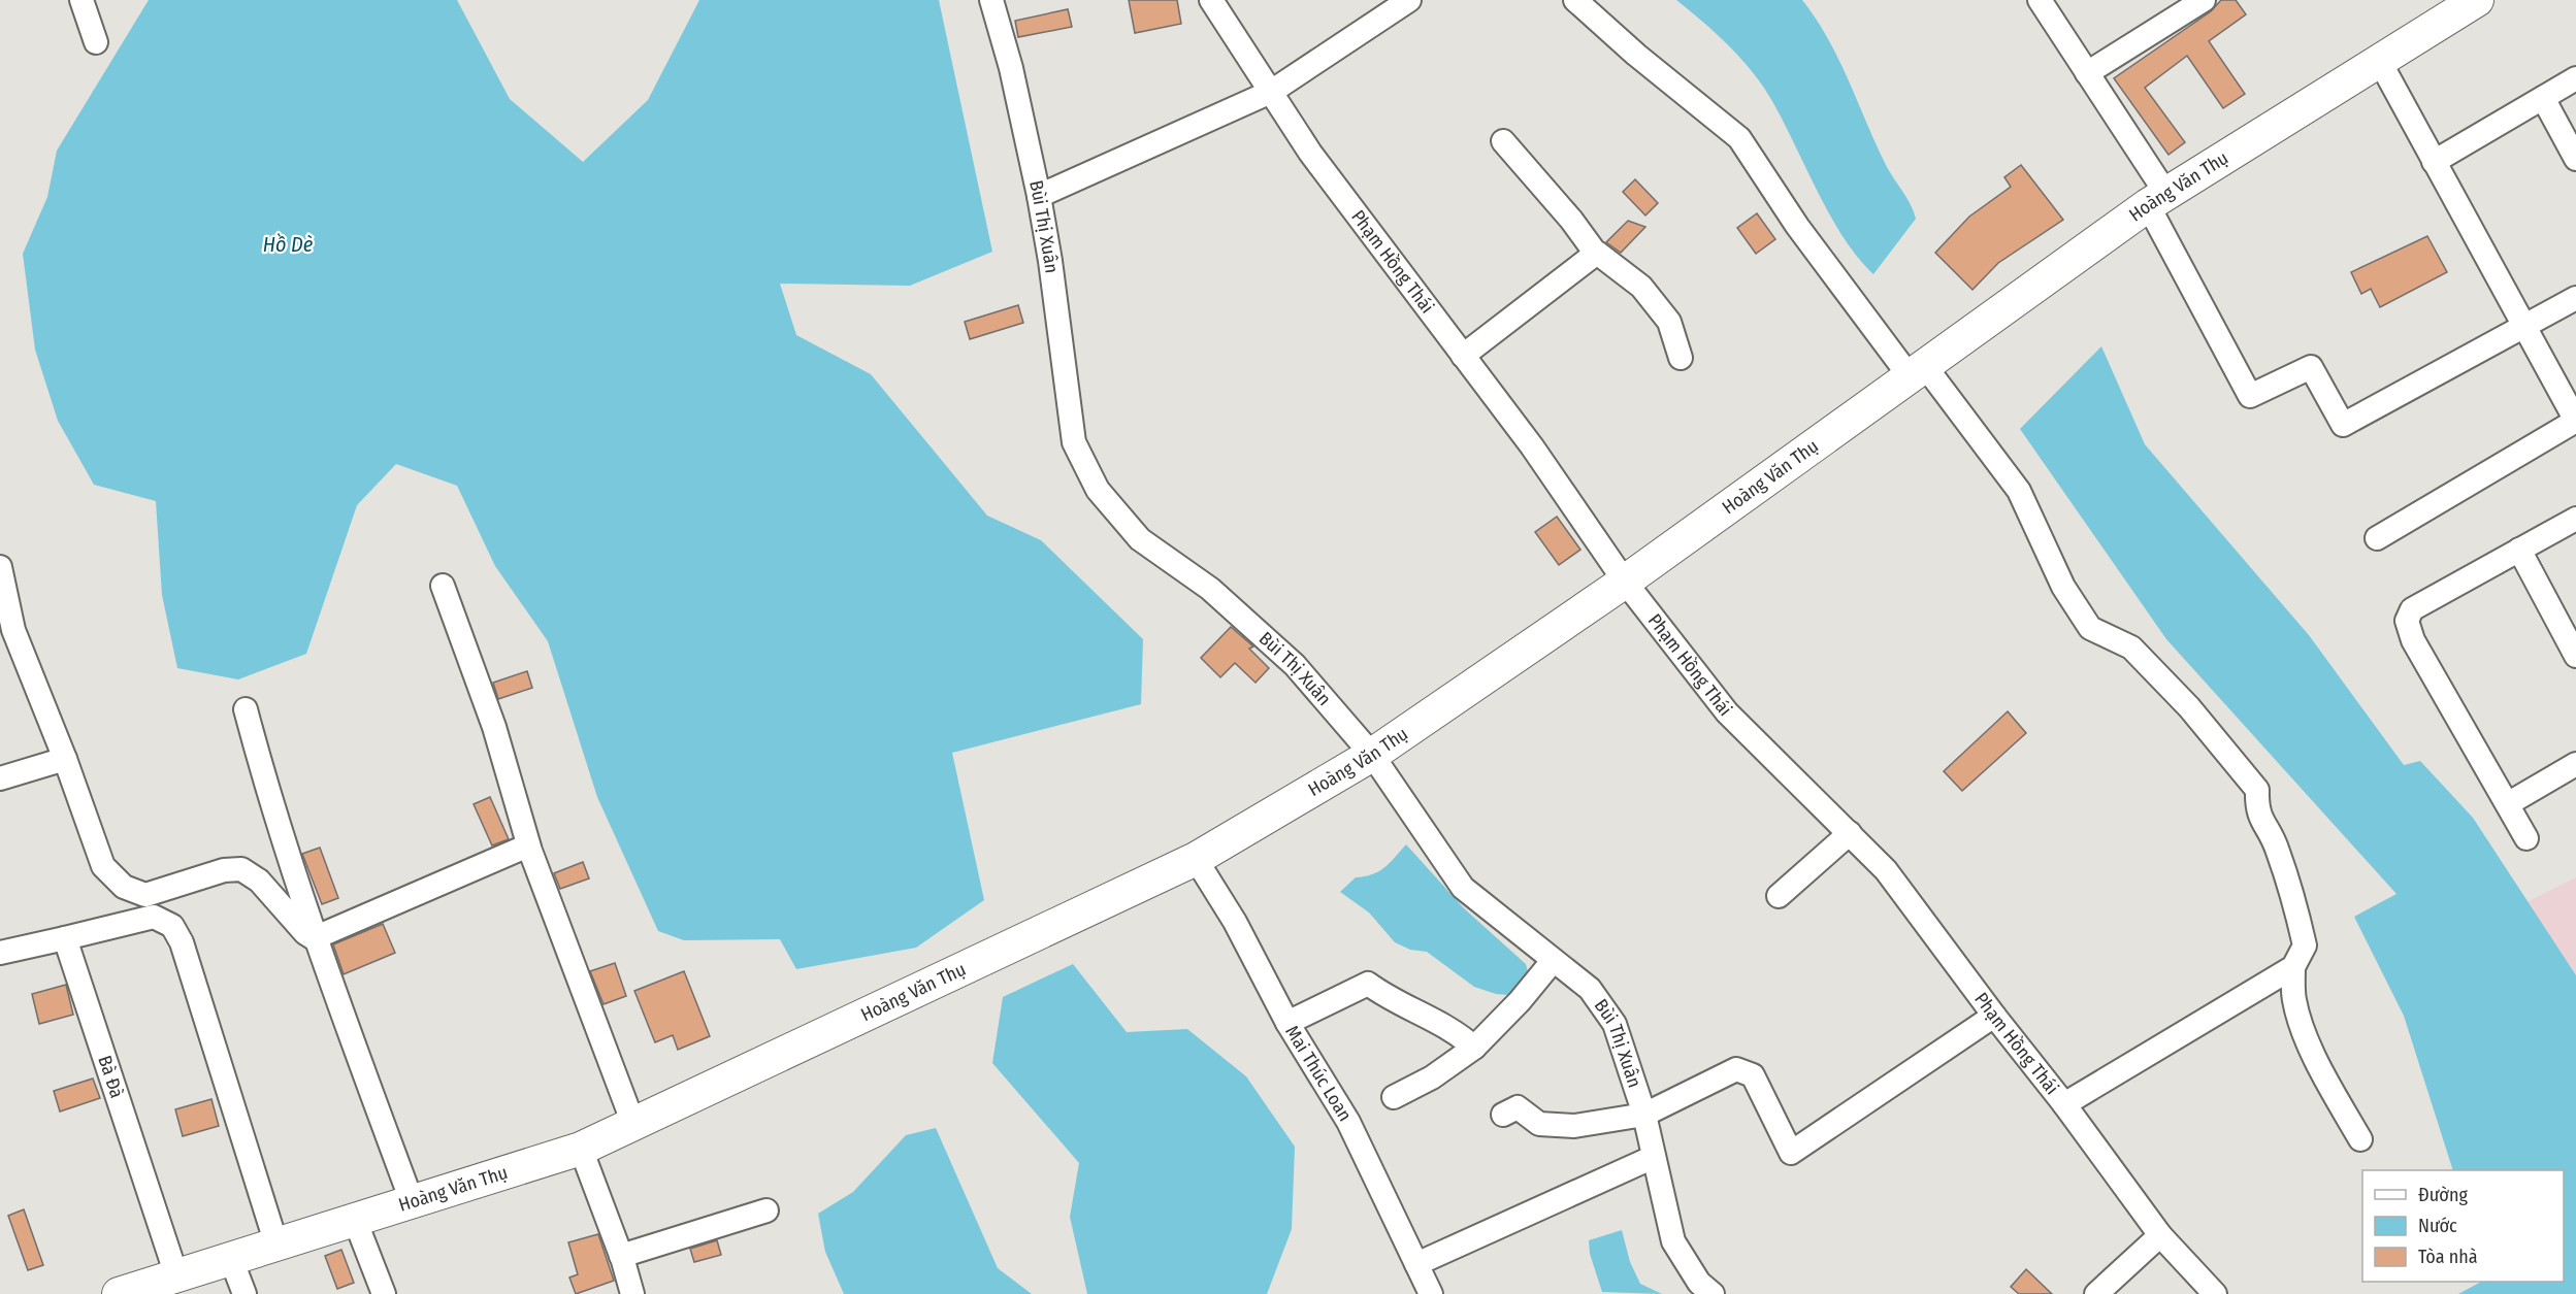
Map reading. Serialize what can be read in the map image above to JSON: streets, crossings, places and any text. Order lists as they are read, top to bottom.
{
  "streets": {
    "main road": ["Hoàng Văn Thụ"],
    "street": [
      "Bùi Thị Xuân",
      "Phạm Hồng Thái",
      "Mai Thúc Loan",
      "Bà Đà"
    ]
  },
  "crossings": [
    ["Hoàng Văn Thụ", "Bùi Thị Xuân"],
    ["Hoàng Văn Thụ", "Phạm Hồng Thái"],
    ["Hoàng Văn Thụ", "Mai Thúc Loan"],
    ["Hoàng Văn Thụ", "Bà Đà"]
  ],
  "water": ["Hồ Dè"],
  "legend": ["Đường", "Nước", "Tòa nhà"]
}
